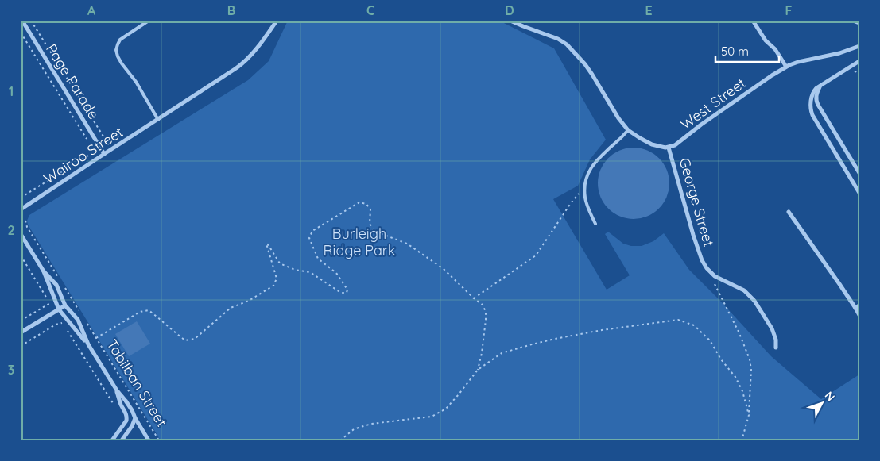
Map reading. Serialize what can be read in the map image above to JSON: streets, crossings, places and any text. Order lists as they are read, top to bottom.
{
  "streets": {
    "street": [
      "Page Parade",
      "West Street",
      "Wairoo Street",
      "George Street",
      "Tabilban Street"
    ]
  },
  "crossings": [
    ["Page Parade", "Wairoo Street"],
    ["West Street", "George Street"]
  ],
  "parks": ["Burleigh Ridge Park"],
  "scale_bar": "50 m",
  "north": "top right",
  "grid": {
    "columns": [
      "A",
      "B",
      "C",
      "D",
      "E",
      "F"
    ],
    "rows": ["1", "2", "3"]
  }
}
